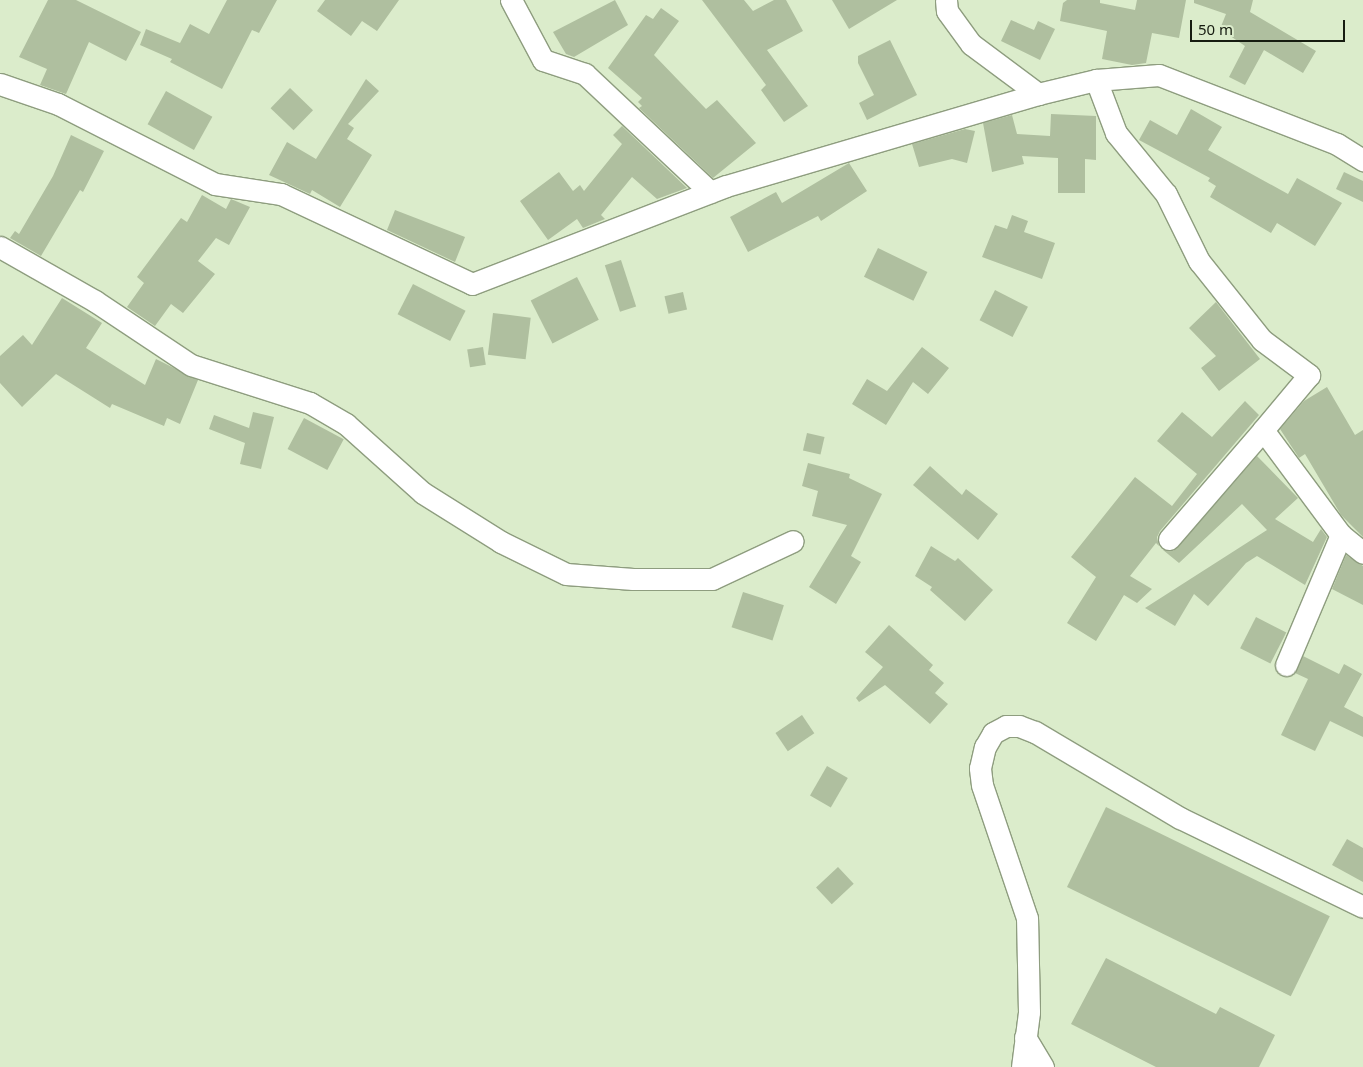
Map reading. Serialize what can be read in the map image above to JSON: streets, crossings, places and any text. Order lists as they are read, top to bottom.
{
  "scale_bar": "50 m"
}
